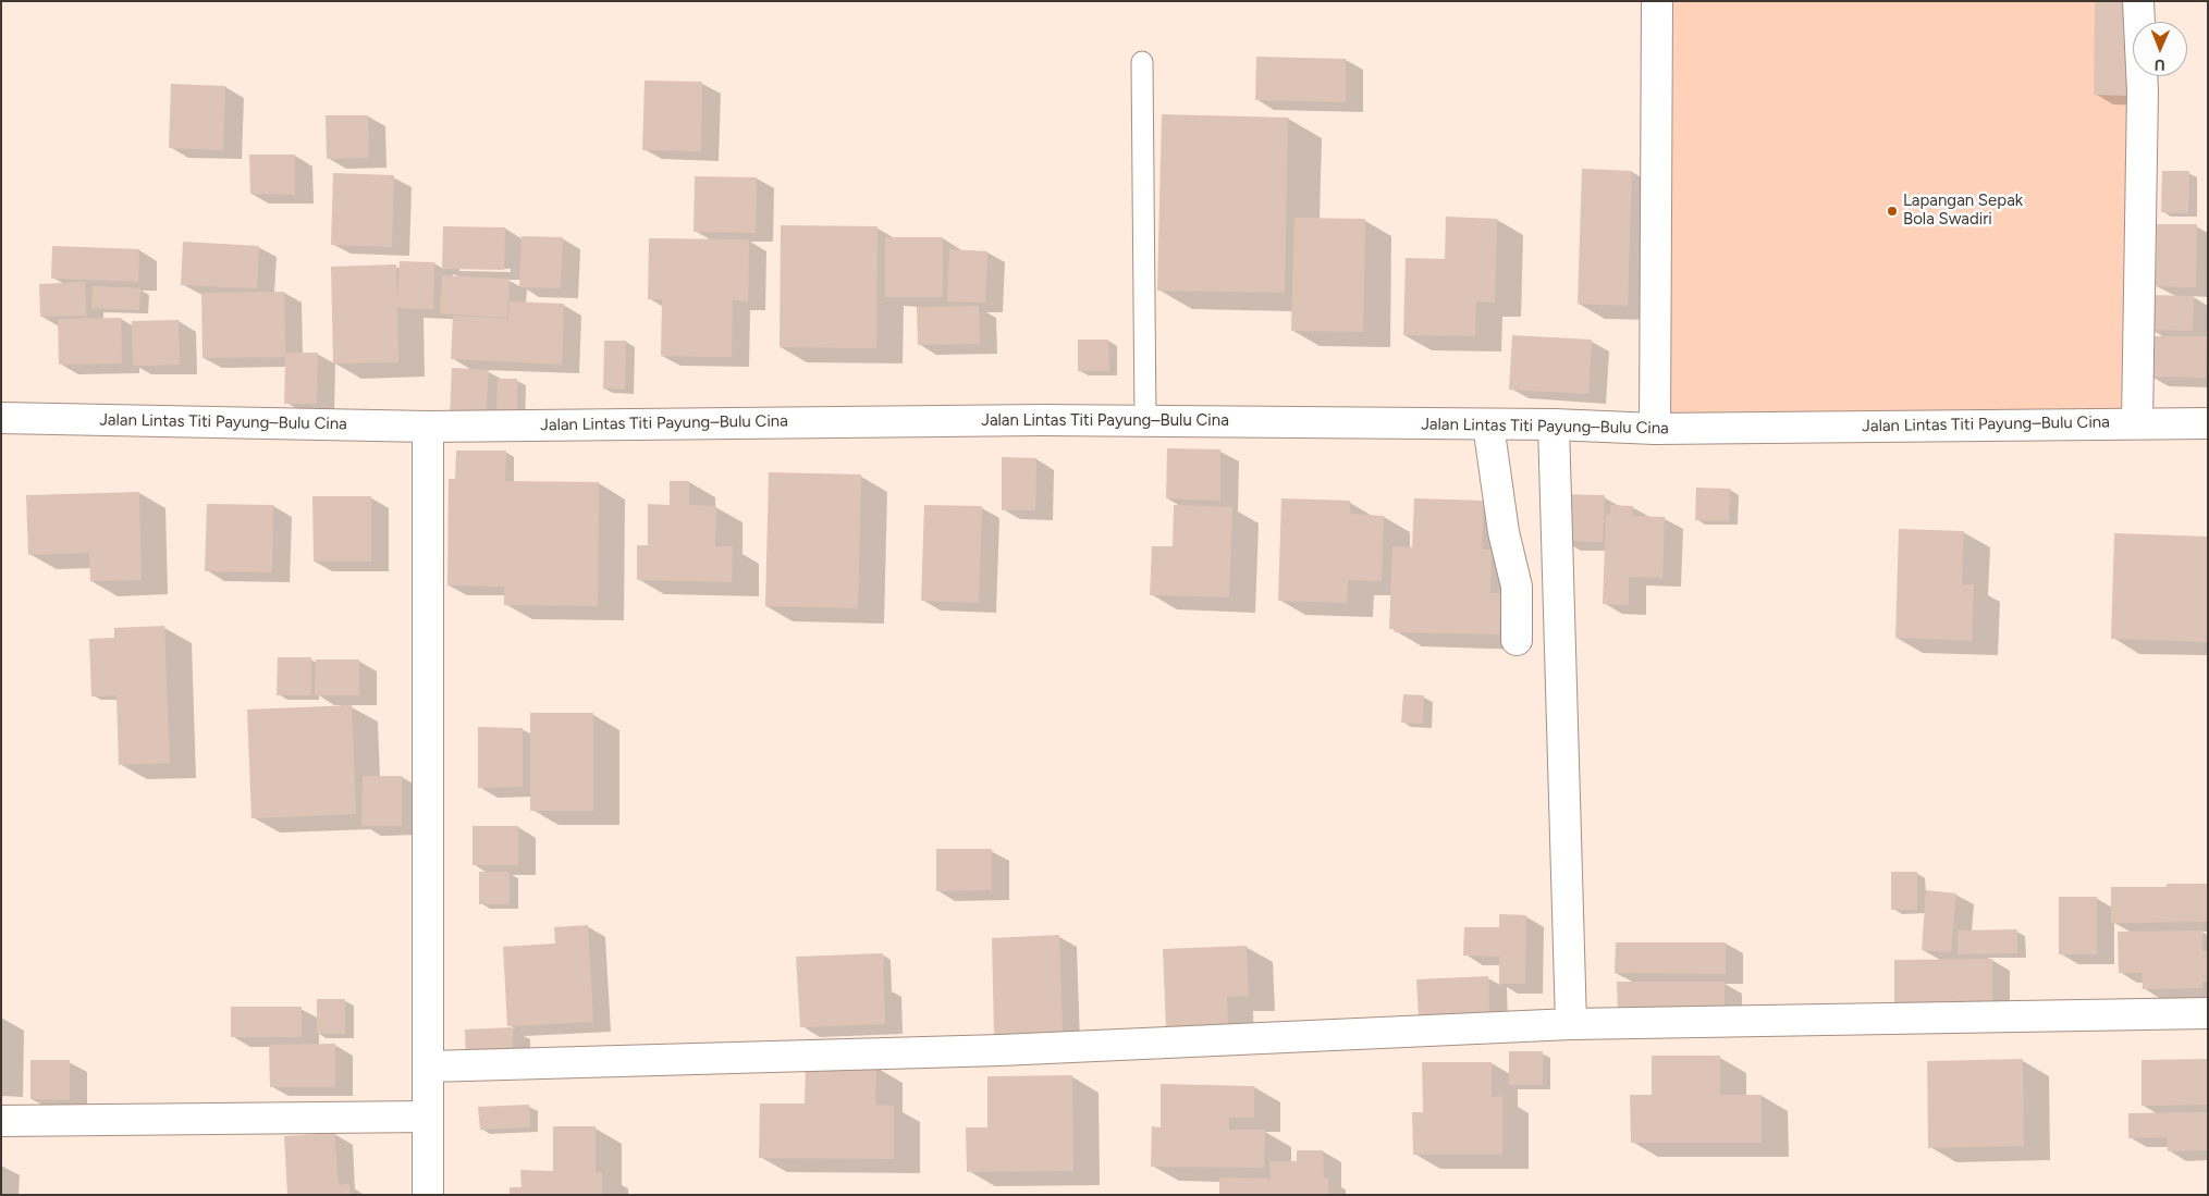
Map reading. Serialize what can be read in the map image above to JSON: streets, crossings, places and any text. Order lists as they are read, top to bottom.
{
  "streets": {
    "street": ["Jalan Lintas Titi Payung–Bulu Cina"]
  },
  "places": ["Lapangan Sepak Bola Swadiri"],
  "north": "bottom"
}
